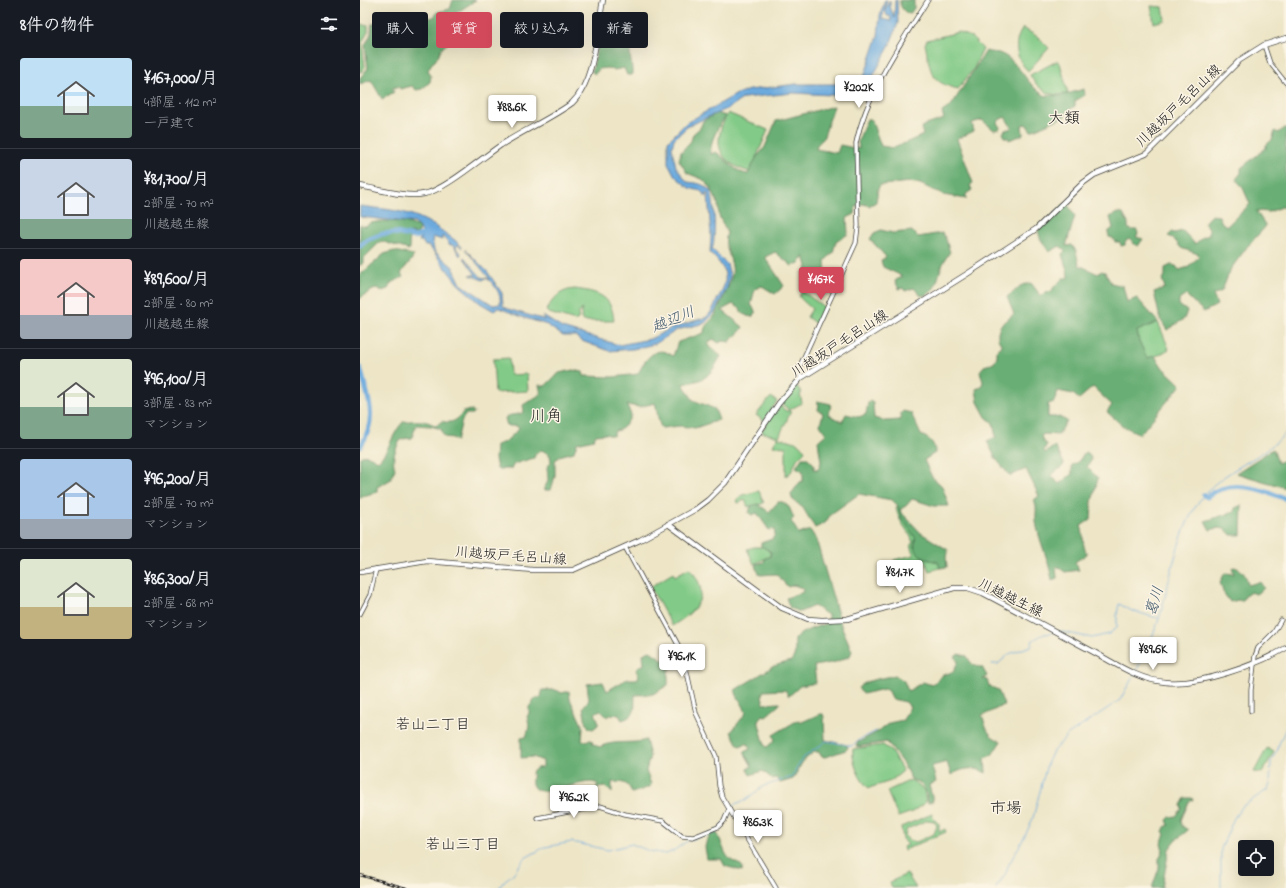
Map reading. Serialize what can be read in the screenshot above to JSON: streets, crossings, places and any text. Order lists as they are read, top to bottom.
{
  "streets": {
    "main road": ["川越坂戸毛呂山線", "川越越生線"]
  },
  "crossings": [
    ["川越坂戸毛呂山線", "川越越生線"]
  ],
  "districts": [
    "大類",
    "川角",
    "若山二丁目",
    "市場",
    "若山三丁目"
  ],
  "water": ["越辺川", "葛川"],
  "page": {
    "heading": "8件の物件",
    "chip": [
      "購入",
      "賃貸",
      "絞り込み",
      "新着"
    ],
    "list": [
      {
        "name": "¥167,000/月",
        "note": "4部屋 · 112 m² · 一戸建て"
      },
      {
        "name": "¥81,700/月",
        "note": "2部屋 · 70 m² · 川越越生線"
      },
      {
        "name": "¥89,600/月",
        "note": "2部屋 · 80 m² · 川越越生線"
      },
      {
        "name": "¥96,100/月",
        "note": "3部屋 · 83 m² · マンション"
      },
      {
        "name": "¥96,200/月",
        "note": "2部屋 · 70 m² · マンション"
      },
      {
        "name": "¥86,300/月",
        "note": "2部屋 · 68 m² · マンション"
      }
    ],
    "price": [
      "¥202K",
      "¥88.6K",
      "¥167K",
      "¥81.7K",
      "¥89.6K",
      "¥96.1K",
      "¥96.2K",
      "¥86.3K"
    ]
  }
}
